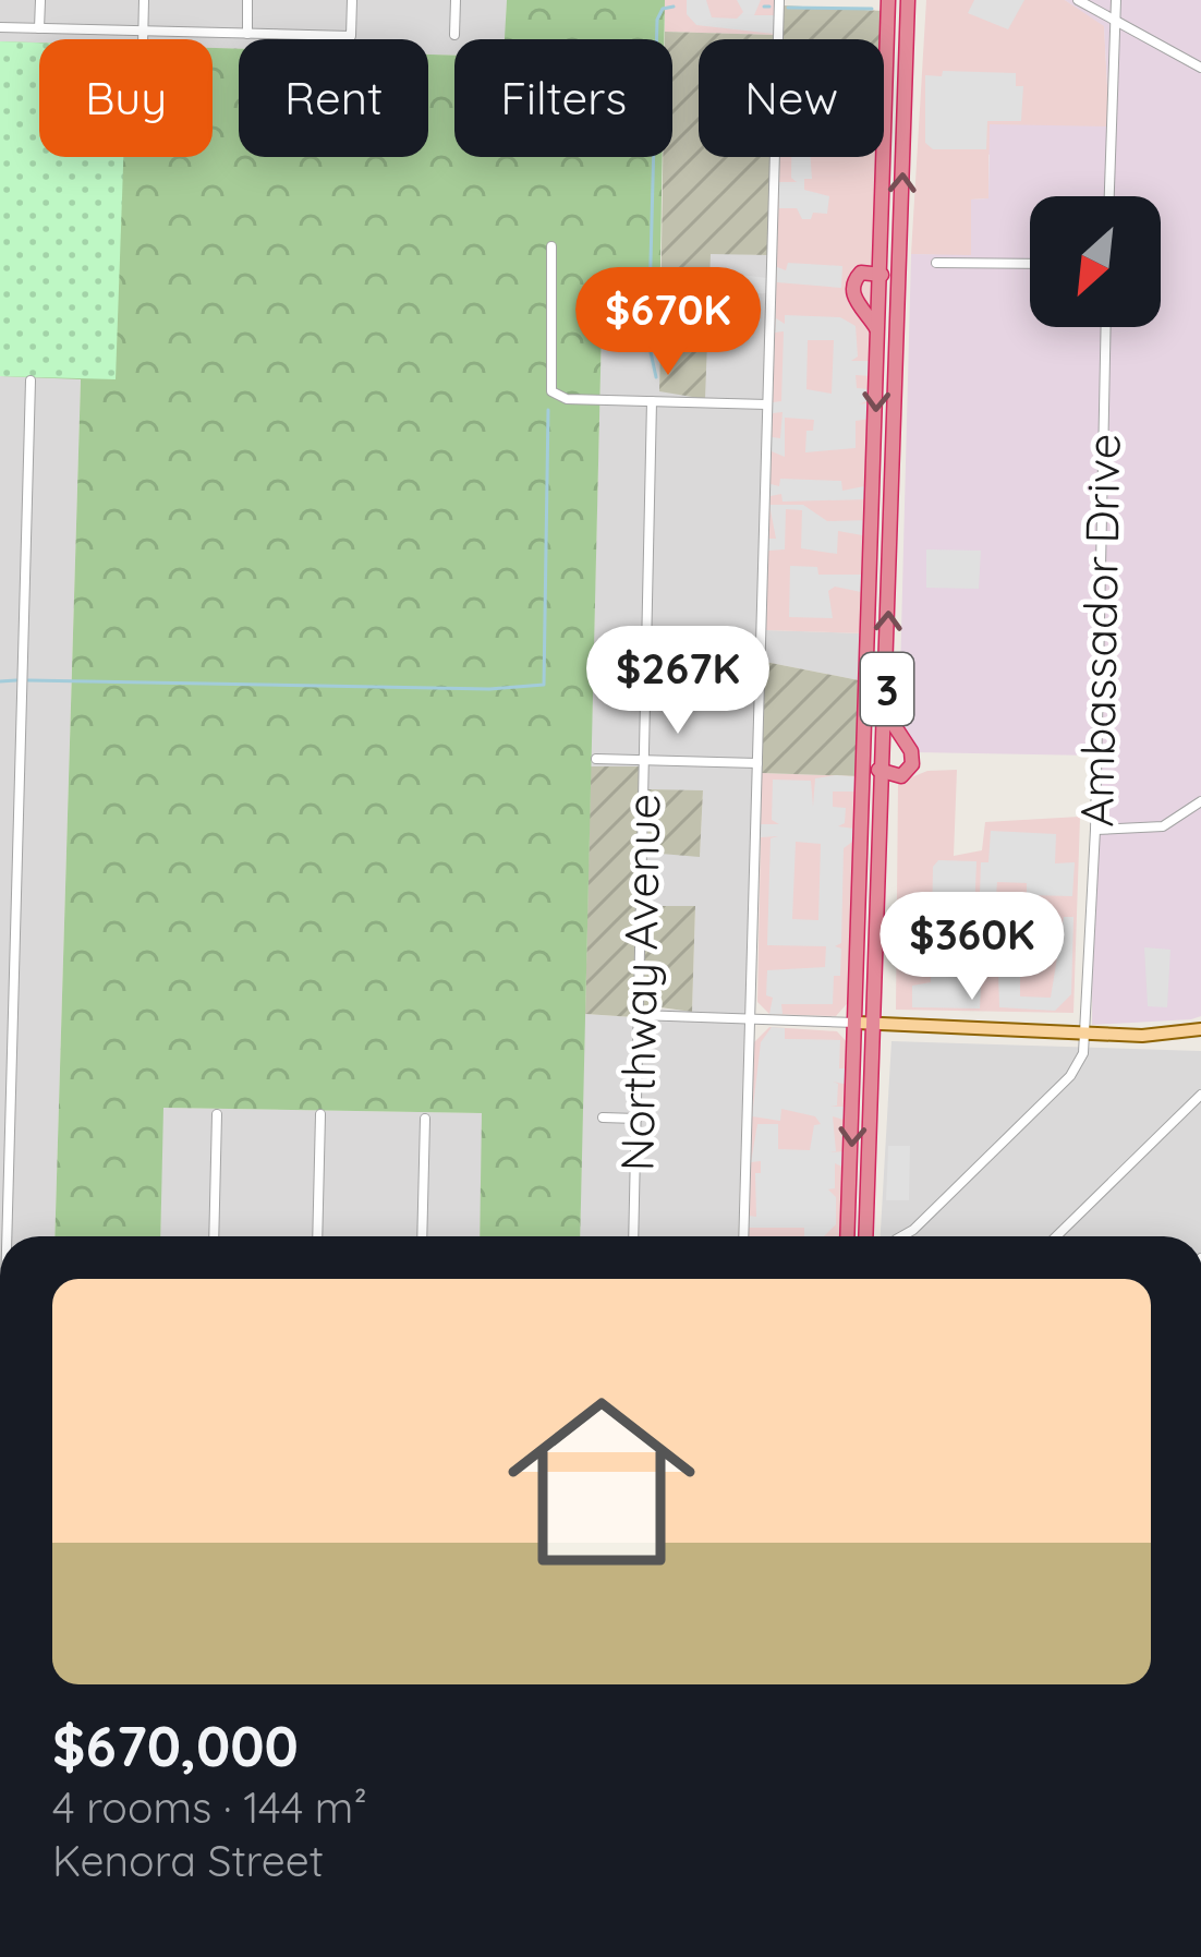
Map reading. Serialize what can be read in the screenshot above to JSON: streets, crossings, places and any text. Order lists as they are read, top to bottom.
{
  "streets": {
    "highway": ["3"],
    "street": ["Ambassador Drive", "Northway Avenue"]
  },
  "north": "bottom left",
  "page": {
    "chip": [
      "Buy",
      "Rent",
      "Filters",
      "New"
    ],
    "price": ["$670K", "$267K", "$360K"],
    "list": [
      {
        "name": "$670,000",
        "note": "4 rooms · 144 m² · Kenora Street"
      }
    ]
  }
}
